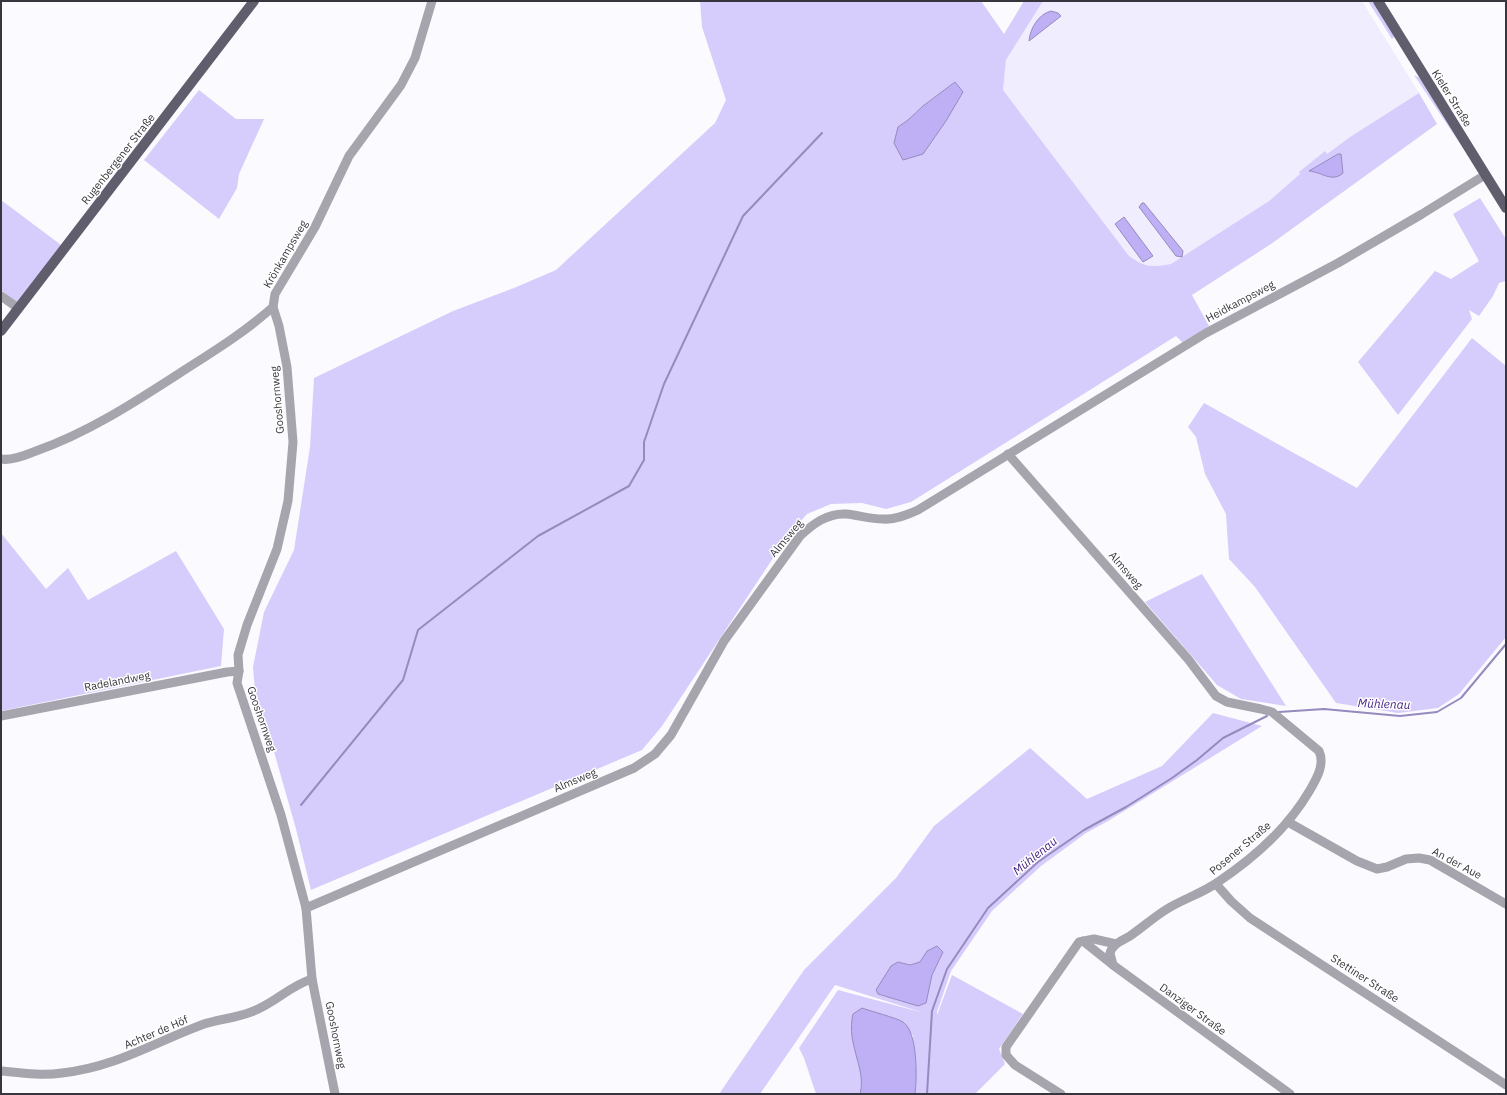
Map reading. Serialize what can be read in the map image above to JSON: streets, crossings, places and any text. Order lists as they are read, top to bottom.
{
  "streets": {
    "main road": ["Kieler Straße", "Rugenbergener Straße"],
    "street": [
      "Krönkampsweg",
      "Heidkampsweg",
      "Gooshornweg",
      "Almsweg",
      "Radelandweg",
      "Posener Straße",
      "An der Aue",
      "Stettiner Straße",
      "Danziger Straße",
      "Achter de Höf"
    ]
  },
  "crossings": [
    ["Kieler Straße", "Heidkampsweg"],
    ["Krönkampsweg", "Gooshornweg"],
    ["Heidkampsweg", "Almsweg"],
    ["Gooshornweg", "Almsweg"],
    ["Gooshornweg", "Radelandweg"],
    ["Gooshornweg", "Achter de Höf"],
    ["Almsweg", "Posener Straße"],
    ["Posener Straße", "An der Aue"],
    ["Posener Straße", "Stettiner Straße"]
  ],
  "water": ["Mühlenau"]
}
